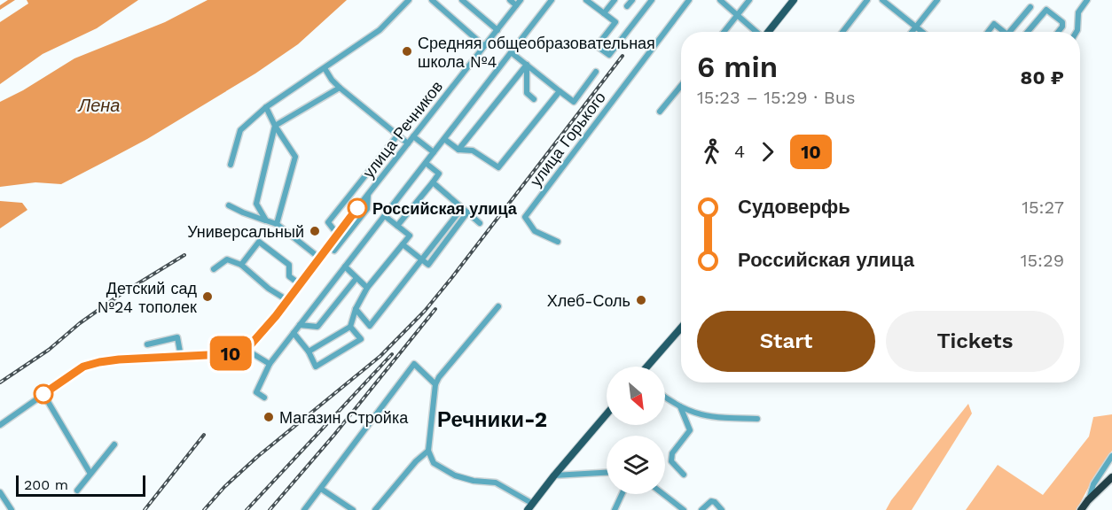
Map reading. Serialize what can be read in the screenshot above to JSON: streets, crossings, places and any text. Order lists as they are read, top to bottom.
{
  "streets": {
    "street": ["улица Речников", "улица Горького"]
  },
  "districts": ["Речники-2"],
  "water": ["Лена"],
  "places": [
    "Средняя общеобразовательная школа №4",
    "Российская улица",
    "Универсальный",
    "Детский сад №24 тополек",
    "Хлеб-Соль",
    "Магазин Стройка"
  ],
  "lines": ["bus line 10"],
  "scale_bar": "200 m",
  "north": "bottom right",
  "page": {
    "on_map": "10",
    "heading": ["6 min", "15:23 – 15:29 · Bus", "80 ₽"],
    "legs": ["4", "10"],
    "list": [
      {
        "name": "Судоверфь",
        "value": "15:27"
      },
      {
        "name": "Российская улица",
        "value": "15:29"
      }
    ],
    "buttons": ["Start", "Tickets"],
    "scale": "200 m"
  }
}
